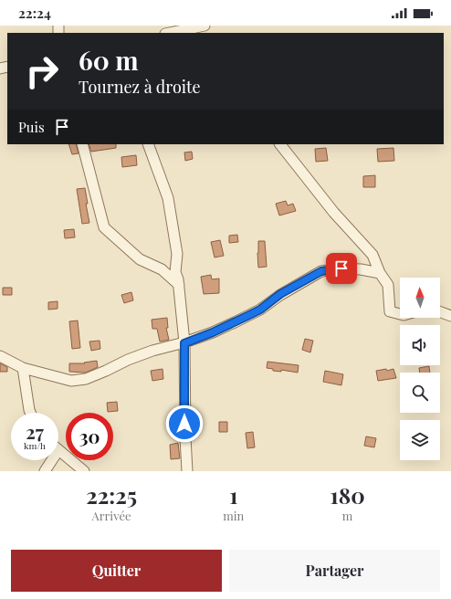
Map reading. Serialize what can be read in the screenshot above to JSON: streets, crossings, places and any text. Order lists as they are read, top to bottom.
{
  "north": "top",
  "page": {
    "status": "22:24",
    "turn": ["60 m", "Tournez à droite"],
    "then": "Puis",
    "speed": "27 km/h",
    "limit": "30",
    "eta": [
      "22:25",
      "Arrivée",
      "1",
      "min",
      "180",
      "m"
    ],
    "buttons": ["Quitter", "Partager"]
  }
}
